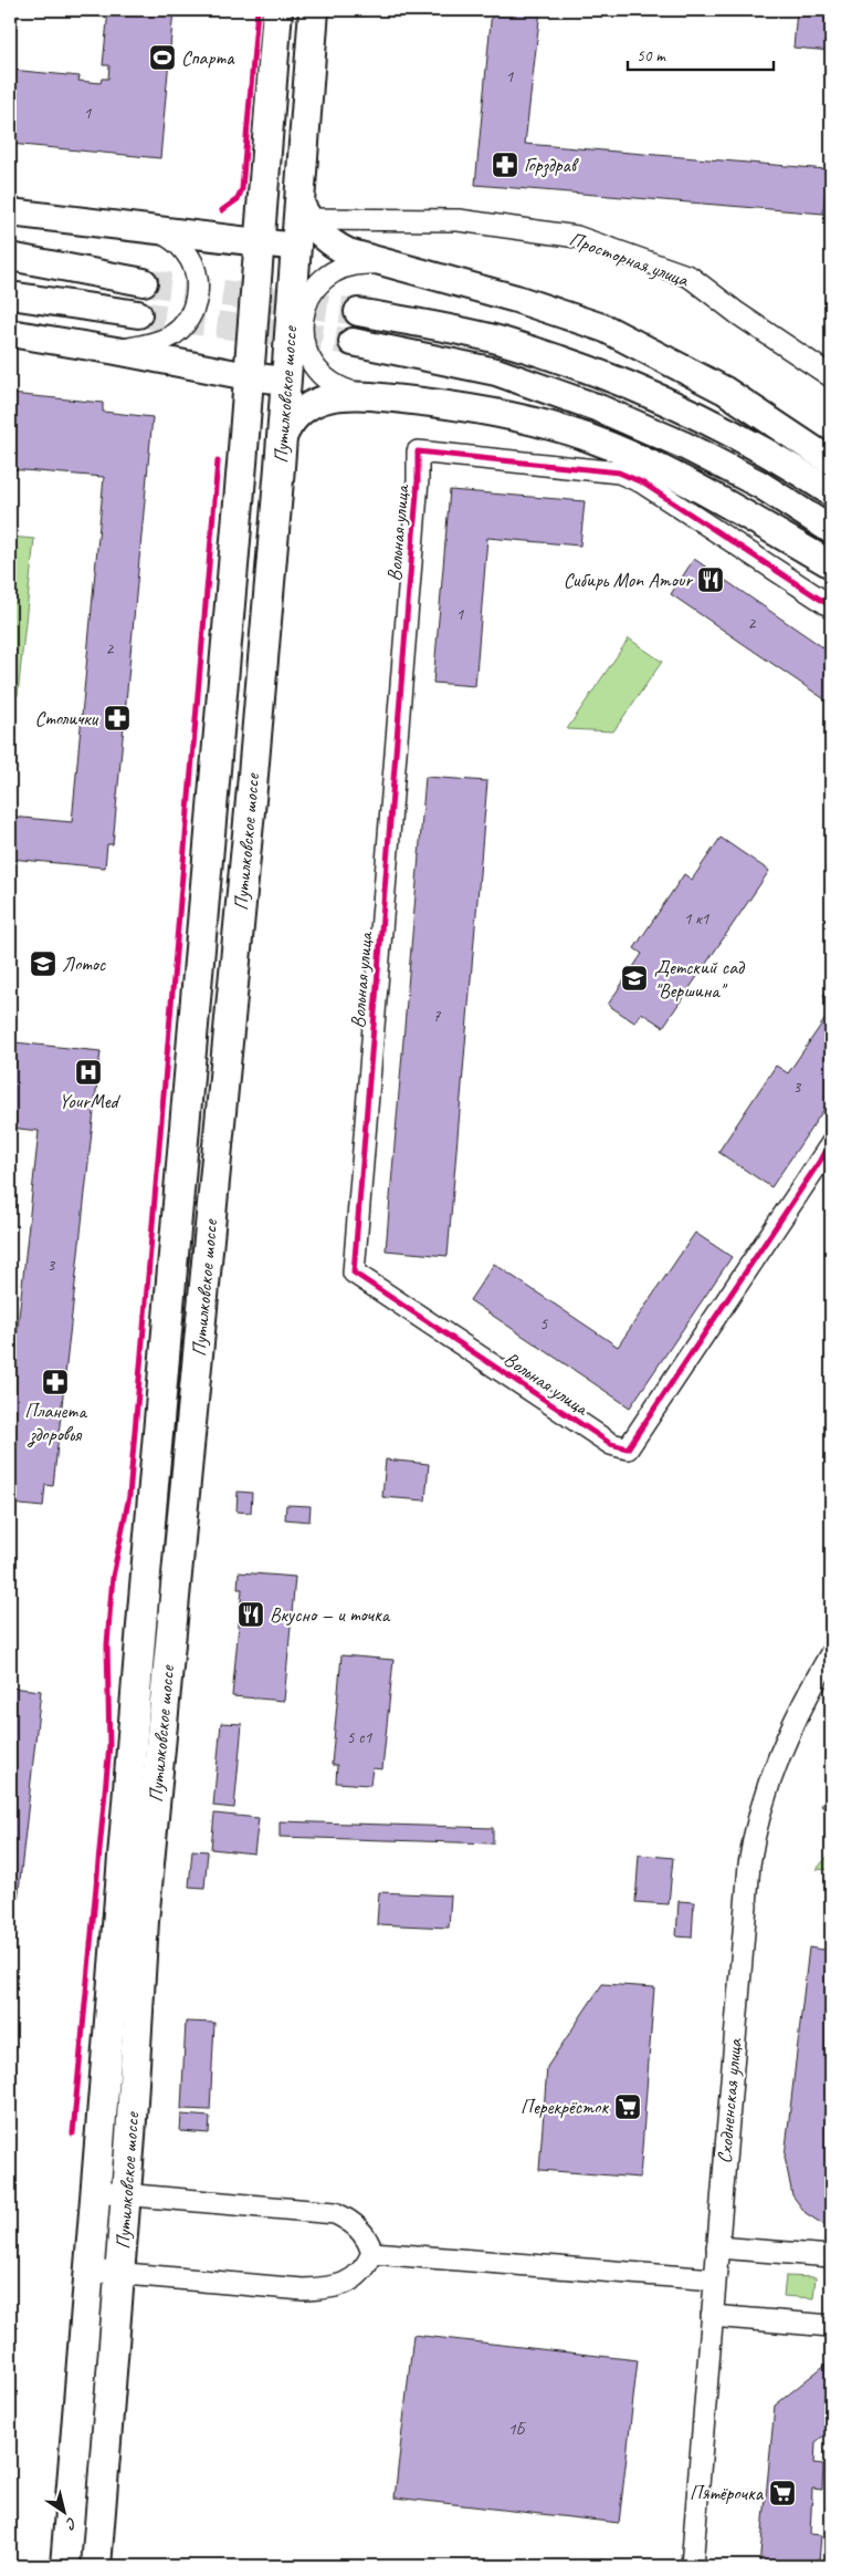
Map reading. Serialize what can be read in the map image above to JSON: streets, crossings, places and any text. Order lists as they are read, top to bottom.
{
  "streets": {
    "main road": ["Путилковское шоссе"],
    "street": ["Просторная улица", "Вольная улица", "Сходненская улица"]
  },
  "crossings": [
    ["Просторная улица", "Путилковское шоссе"]
  ],
  "places": {
    "sports": ["Спарта"],
    "pharmacy": ["Горздрав", "Столички", "Планета здоровья"],
    "restaurant": ["Сибирь Mon Amour", "Вкусно — и точка"],
    "school or university": ["Лотос", "Детский сад \"Вершина\""],
    "hospital": ["YourMed"],
    "supermarket": ["Перекрёсток", "Пятёрочка"]
  },
  "house_numbers": [
    "1",
    "1",
    "1",
    "2",
    "2",
    "1 к1",
    "7",
    "3",
    "3",
    "5",
    "5 с1",
    "1Б"
  ],
  "scale_bar": "50 m",
  "north": "bottom right"
}
